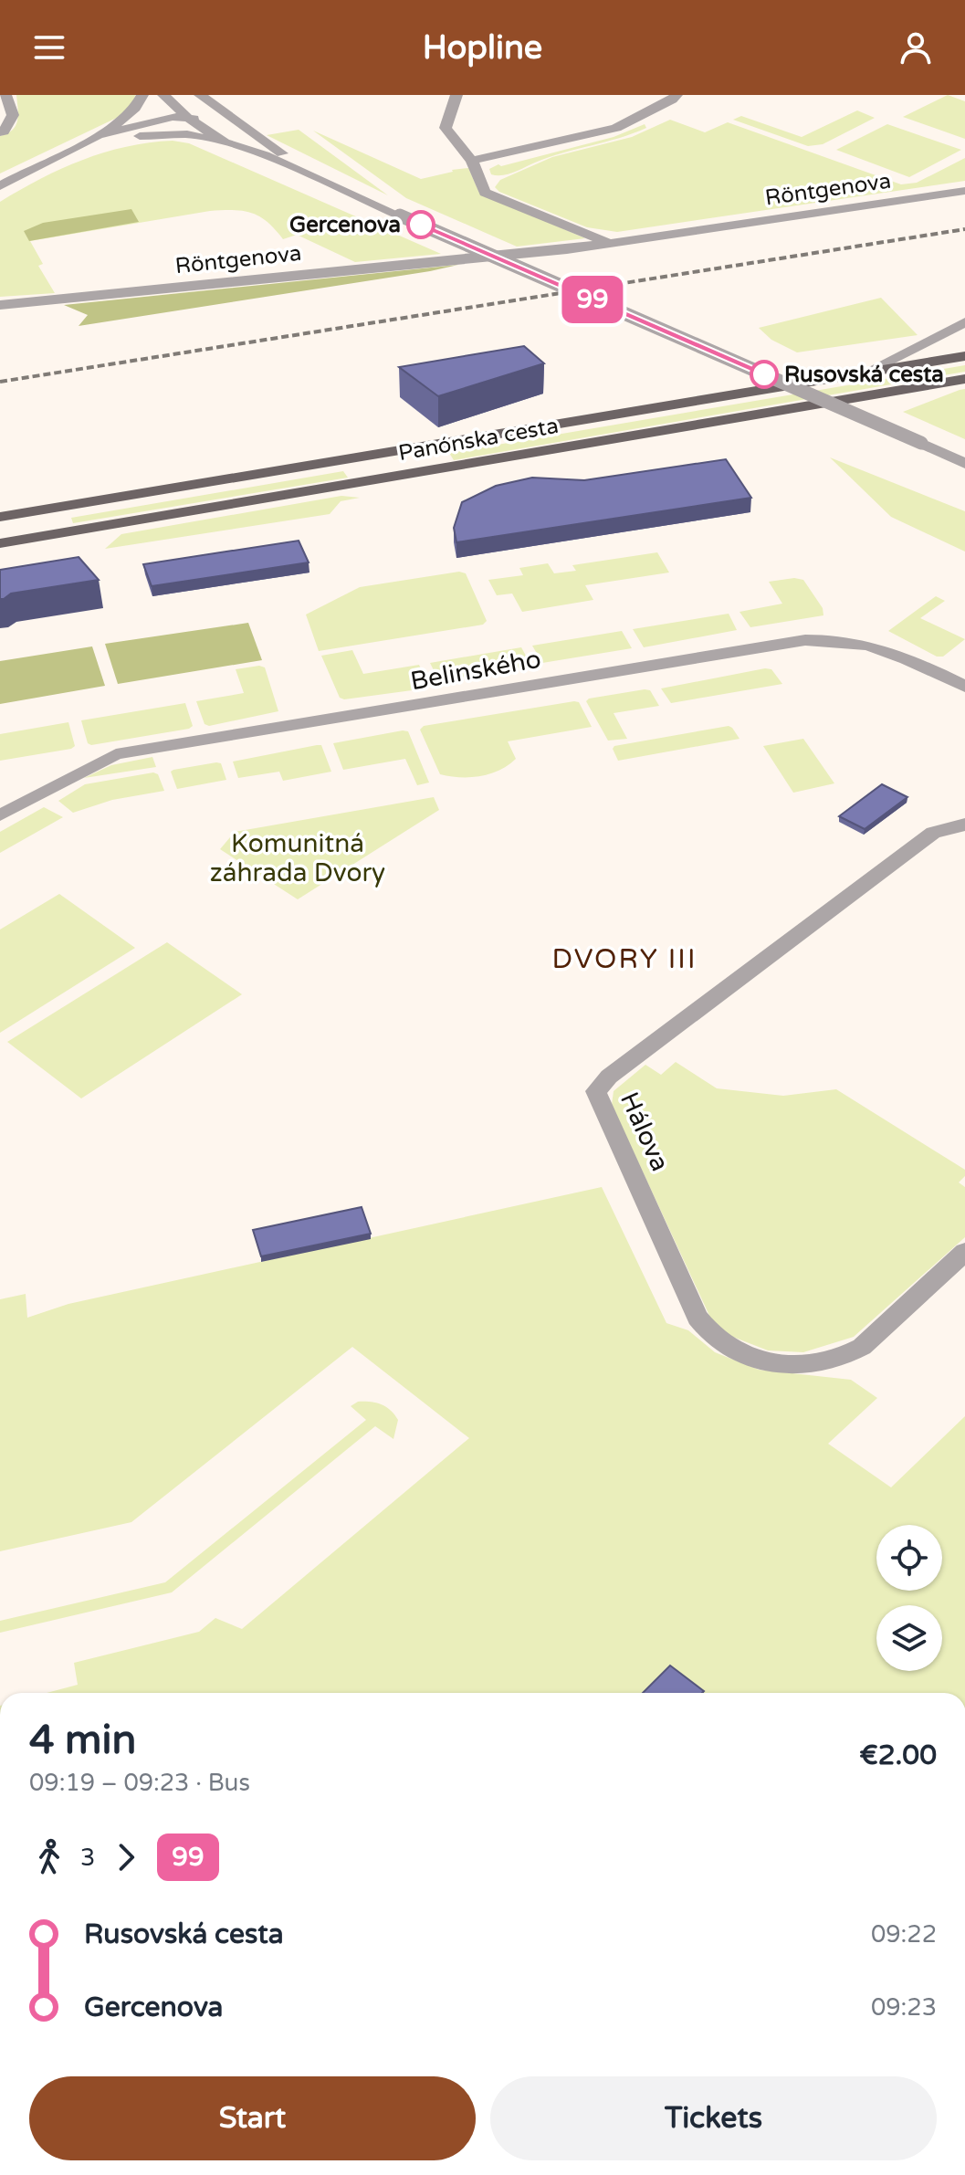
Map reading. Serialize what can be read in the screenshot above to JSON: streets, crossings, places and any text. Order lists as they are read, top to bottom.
{
  "streets": {
    "main road": ["Panónska cesta"],
    "street": ["Röntgenova", "Belinského", "Hálova"]
  },
  "districts": ["DVORY III"],
  "parks": ["Komunitná záhrada Dvory"],
  "places": ["Gercenova", "Rusovská cesta"],
  "lines": ["bus line 99"],
  "page": {
    "header": "Hopline",
    "on_map": "99",
    "heading": ["4 min", "09:19 – 09:23 · Bus", "€2.00"],
    "legs": ["3", "99"],
    "list": [
      {
        "name": "Rusovská cesta",
        "value": "09:22"
      },
      {
        "name": "Gercenova",
        "value": "09:23"
      }
    ],
    "buttons": ["Start", "Tickets"]
  }
}
